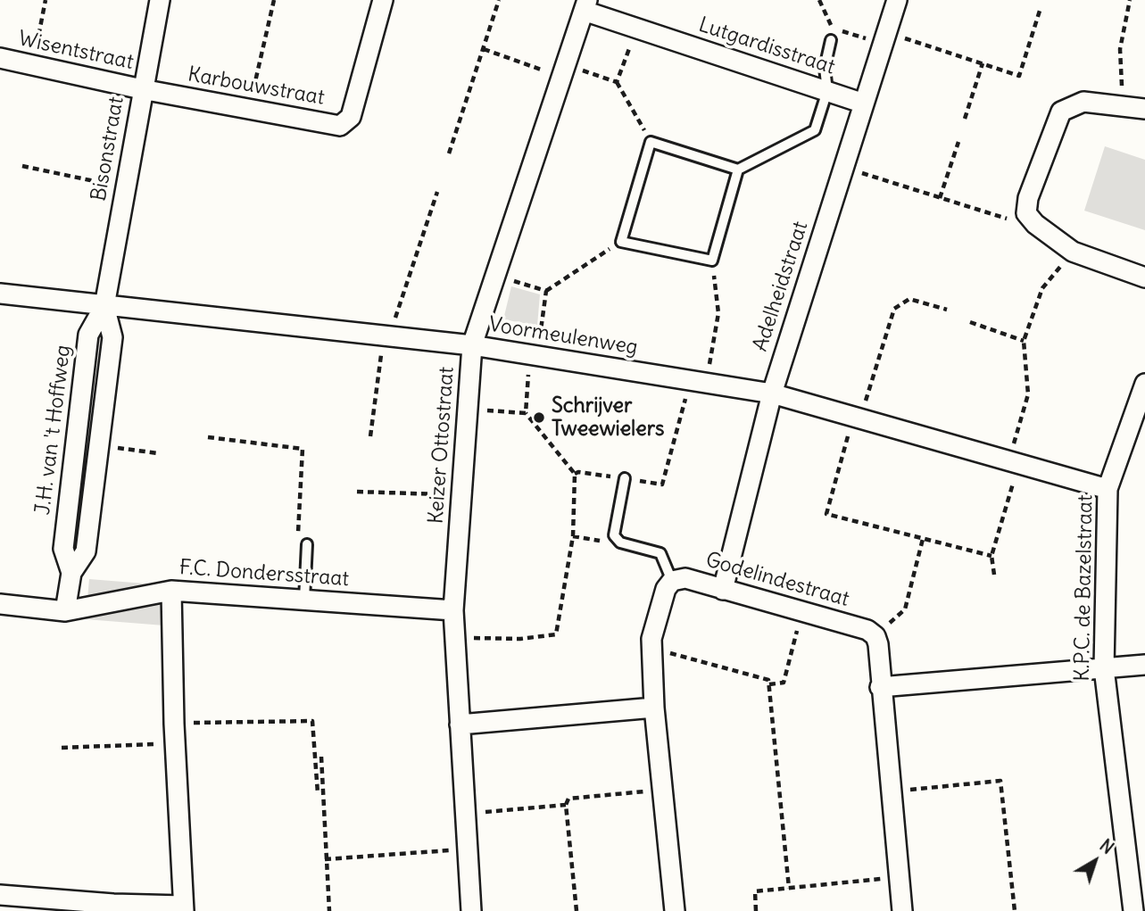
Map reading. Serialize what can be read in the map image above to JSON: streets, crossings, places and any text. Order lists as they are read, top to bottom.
{
  "streets": {
    "street": [
      "Lutgardisstraat",
      "Wisentstraat",
      "Karbouwstraat",
      "Bisonstraat",
      "Adelheidstraat",
      "Voormeulenweg",
      "J.H. van 't Hoffweg",
      "Keizer Ottostraat",
      "F.C. Dondersstraat",
      "Godelindestraat",
      "K.P.C. de Bazelstraat"
    ]
  },
  "crossings": [
    ["Lutgardisstraat", "Adelheidstraat"],
    ["Lutgardisstraat", "Keizer Ottostraat"],
    ["Wisentstraat", "Karbouwstraat"],
    ["Wisentstraat", "Bisonstraat"],
    ["Karbouwstraat", "Bisonstraat"],
    ["Bisonstraat", "Voormeulenweg"],
    ["Bisonstraat", "J.H. van 't Hoffweg"],
    ["Adelheidstraat", "Voormeulenweg"],
    ["Adelheidstraat", "Godelindestraat"],
    ["Voormeulenweg", "J.H. van 't Hoffweg"],
    ["Voormeulenweg", "Keizer Ottostraat"],
    ["Voormeulenweg", "K.P.C. de Bazelstraat"],
    ["J.H. van 't Hoffweg", "F.C. Dondersstraat"],
    ["Keizer Ottostraat", "F.C. Dondersstraat"]
  ],
  "places": ["Schrijver Tweewielers"],
  "north": "top right"
}
